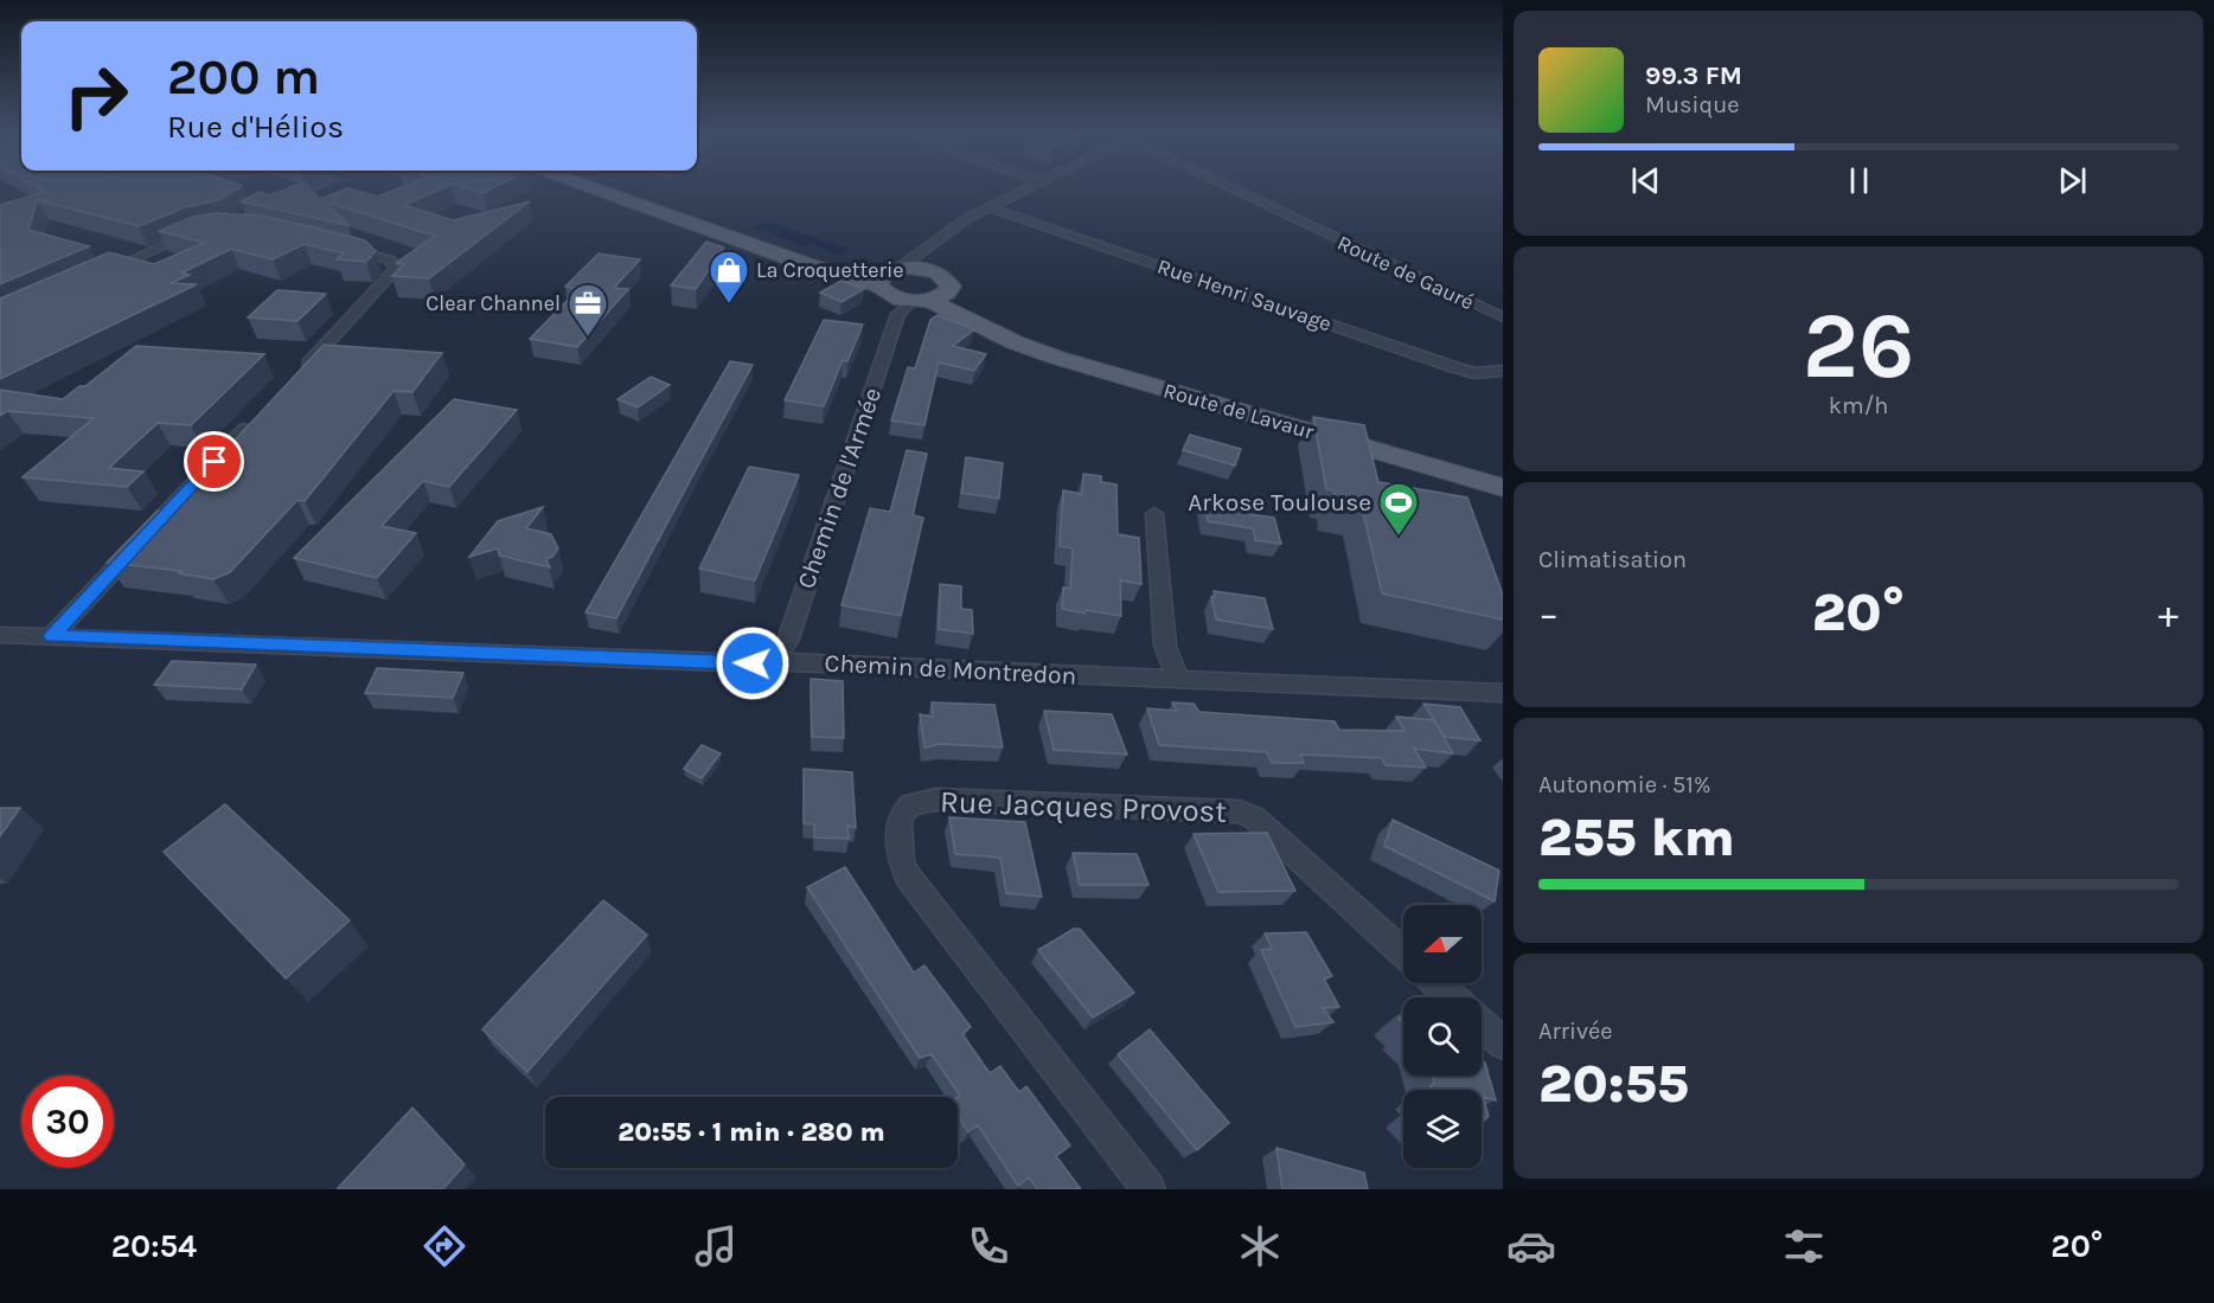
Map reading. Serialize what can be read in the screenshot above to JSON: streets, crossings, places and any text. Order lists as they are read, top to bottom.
{
  "streets": {
    "main road": ["Route de Lavaur"],
    "street": [
      "Route de Gauré",
      "Rue Henri Sauvage",
      "Chemin de l'Armée",
      "Chemin de Montredon",
      "Rue Jacques Provost"
    ]
  },
  "crossings": [
    ["Route de Lavaur", "Chemin de l'Armée"],
    ["Chemin de l'Armée", "Chemin de Montredon"]
  ],
  "places": {
    "shop": ["La Croquetterie"],
    "office": ["Clear Channel"],
    "sports": ["Arkose Toulouse"]
  },
  "north": "left",
  "page": {
    "turn": ["200 m", "Rue d'Hélios"],
    "song": ["99.3 FM", "Musique"],
    "tile": [
      ["26", "km/h"],
      "Climatisation",
      ["Autonomie · 51%", "255 km"],
      ["Arrivée", "20:55"]
    ],
    "heat": ["−", "20°", "+"],
    "limit": "30",
    "trip": "20:55 · 1 min · 280 m",
    "tabs": ["20:54", "20°"]
  }
}
